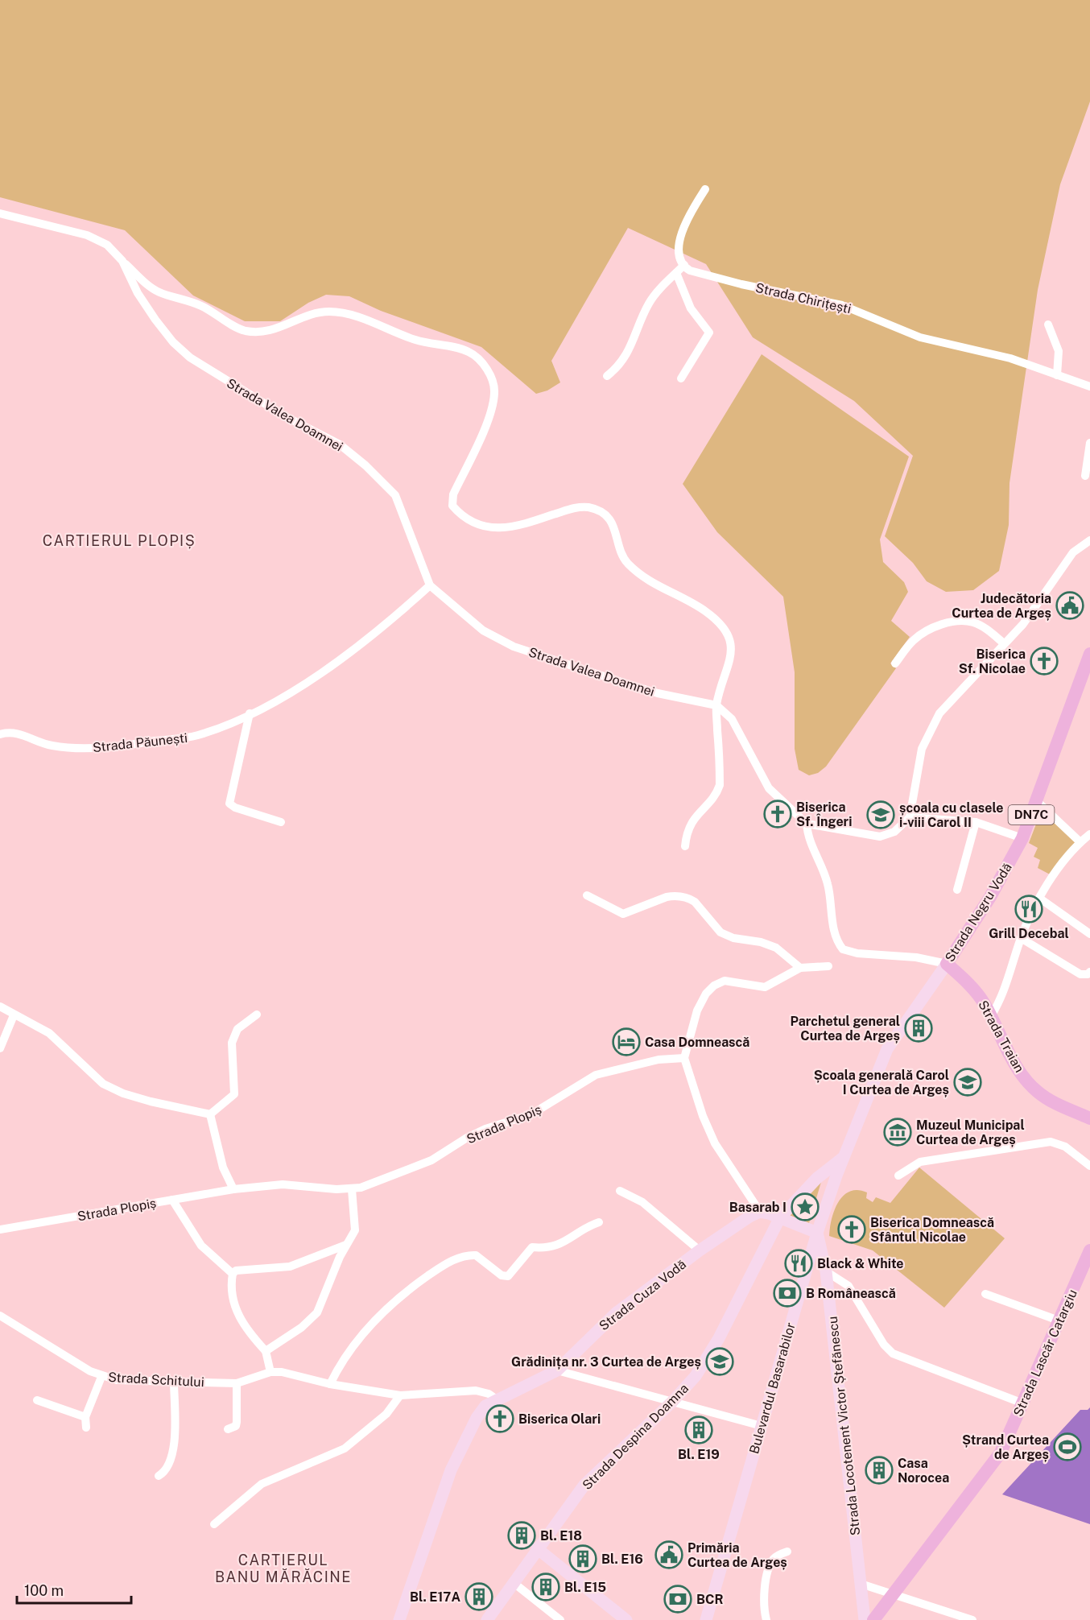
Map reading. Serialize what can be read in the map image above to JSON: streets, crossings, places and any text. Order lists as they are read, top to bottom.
{
  "streets": {
    "main road": [
      "DN7C",
      "Strada Negru Vodă",
      "Strada Traian",
      "Strada Lascăr Catargiu"
    ],
    "street": [
      "Strada Chirițești",
      "Strada Valea Doamnei",
      "Strada Păunești",
      "Strada Plopiș",
      "Strada Cuza Vodă",
      "Strada Schitului",
      "Bulevardul Basarabilor",
      "Strada Locotenent Victor Ștefănescu",
      "Strada Despina Doamna"
    ]
  },
  "crossings": [
    ["Strada Valea Doamnei", "Strada Păunești"],
    ["Strada Negru Vodă", "Strada Traian"],
    ["Strada Negru Vodă", "Bulevardul Basarabilor"],
    ["Strada Negru Vodă", "Strada Despina Doamna"],
    ["Strada Cuza Vodă", "Strada Schitului"],
    ["Bulevardul Basarabilor", "Strada Locotenent Victor Ștefănescu"],
    ["Bulevardul Basarabilor", "Strada Despina Doamna"]
  ],
  "districts": ["CARTIERUL PLOPIȘ", "CARTIERUL BANU MĂRĂCINE"],
  "places": {
    "public building": ["Judecătoria Curtea de Argeș", "Primăria Curtea de Argeș"],
    "church": [
      "Biserica Sf. Nicolae",
      "Biserica Sf. Îngeri",
      "Biserica Domnească Sfântul Nicolae",
      "Biserica Olari"
    ],
    "school or university": ["școala cu clasele i-viii Carol II", "Școala generală Carol I Curtea de Argeș", "Grădinița nr. 3 Curtea de Argeș"],
    "restaurant": ["Grill Decebal", "Black & White"],
    "building": [
      "Parchetul general Curtea de Argeș",
      "Bl. E19",
      "Casa Norocea",
      "Bl. E18",
      "Bl. E16",
      "Bl. E15",
      "Bl. E17A"
    ],
    "hotel": ["Casa Domnească"],
    "museum": ["Muzeul Municipal Curtea de Argeș"],
    "place": ["Basarab I"],
    "bank": ["B Românească", "BCR"],
    "sports": ["Ștrand Curtea de Argeș"]
  },
  "scale_bar": "100 m"
}
